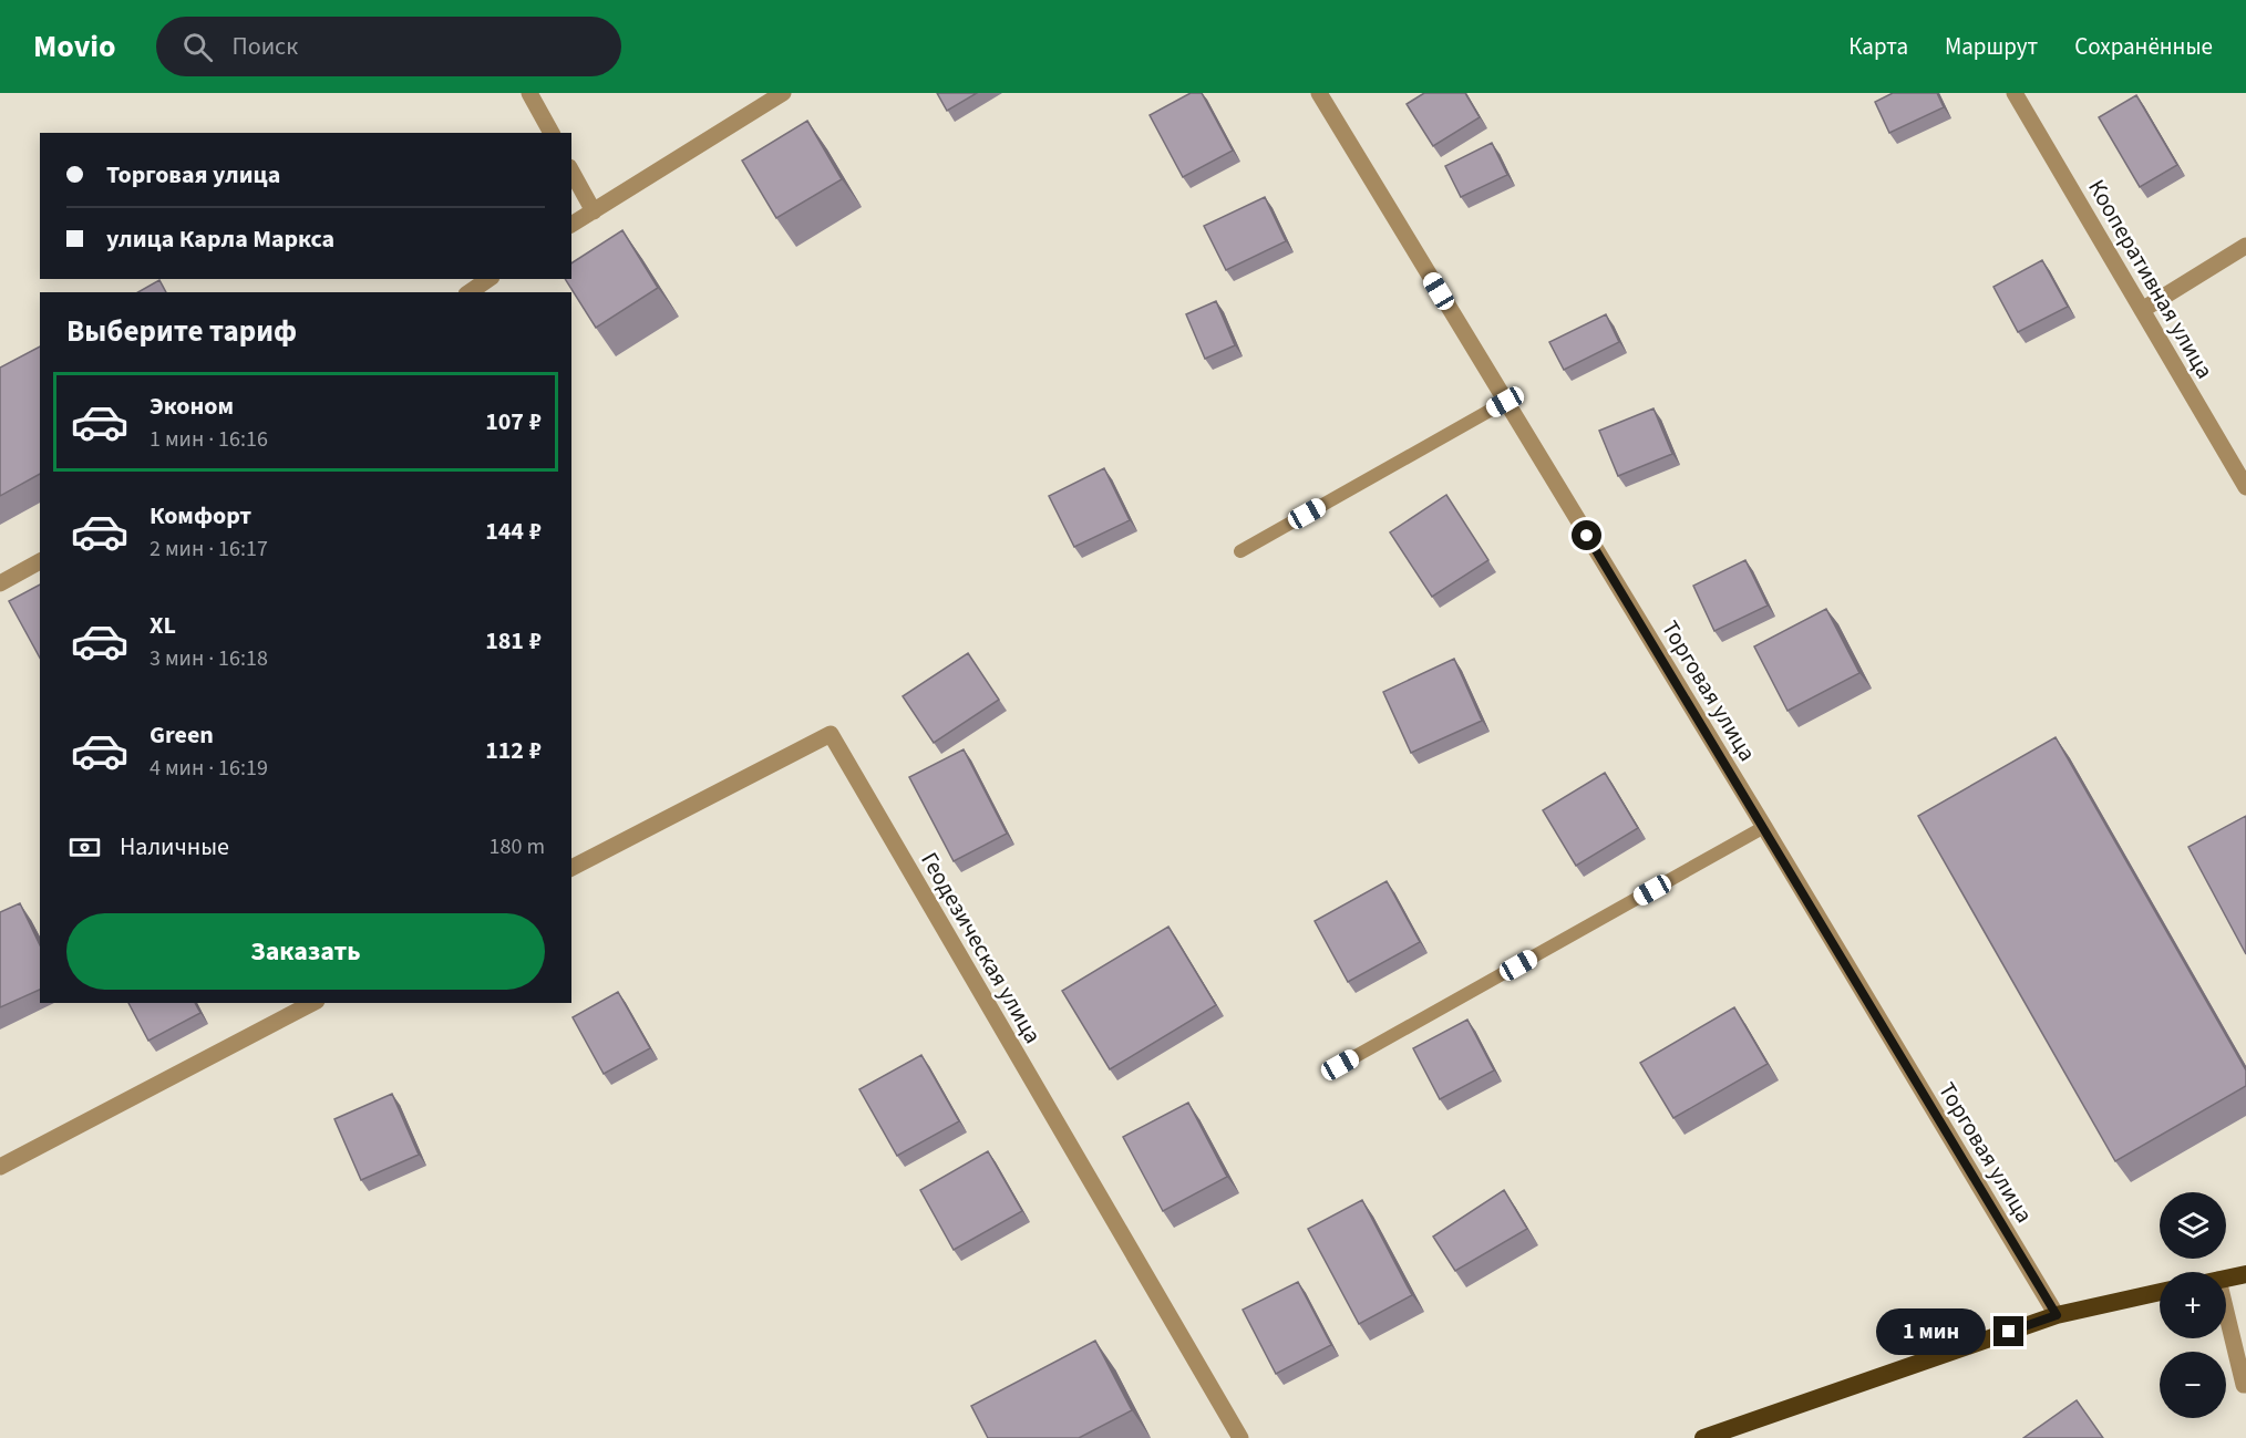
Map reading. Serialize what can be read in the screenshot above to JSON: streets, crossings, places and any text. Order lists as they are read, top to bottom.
{
  "streets": {
    "street": ["Кооперативная улица", "Торговая улица", "Геодезическая улица"]
  },
  "page": {
    "header": "Movio",
    "search": "Поиск",
    "nav": ["Карта", "Маршрут", "Сохранённые"],
    "banner": ["Торговая улица", "улица Карла Маркса"],
    "heading": "Выберите тариф",
    "list": [
      {
        "name": "Эконом",
        "note": "1 мин · 16:16",
        "value": "107 ₽"
      },
      {
        "name": "Комфорт",
        "note": "2 мин · 16:17",
        "value": "144 ₽"
      },
      {
        "name": "XL",
        "note": "3 мин · 16:18",
        "value": "181 ₽"
      },
      {
        "name": "Green",
        "note": "4 мин · 16:19",
        "value": "112 ₽"
      }
    ],
    "pay": ["Наличные", "180 m"],
    "buttons": "Заказать",
    "map_buttons": ["+", "−"],
    "bubble": "1 мин"
  }
}
